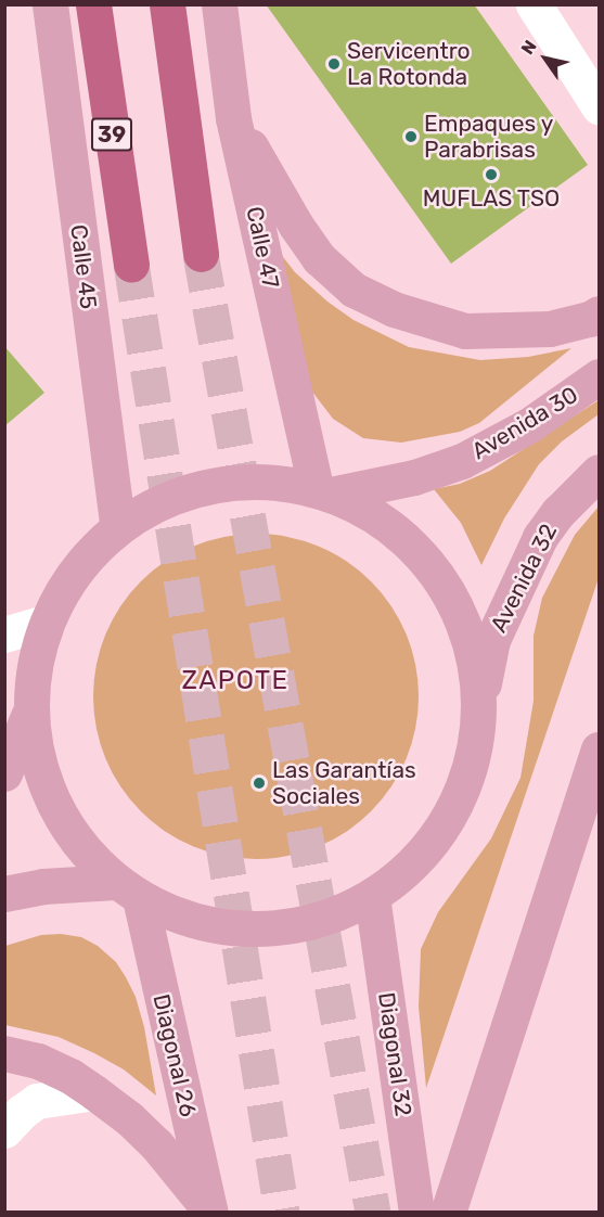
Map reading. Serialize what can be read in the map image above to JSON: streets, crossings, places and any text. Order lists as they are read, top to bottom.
{
  "streets": {
    "highway": ["39"],
    "main road": [
      "Calle 47",
      "Calle 45",
      "Avenida 30",
      "Avenida 32",
      "Diagonal 32",
      "Diagonal 26"
    ]
  },
  "crossings": [
    ["Calle 47", "Avenida 30"]
  ],
  "districts": ["ZAPOTE"],
  "places": [
    "Servicentro La Rotonda",
    "Empaques y Parabrisas",
    "MUFLAS TSO",
    "Las Garantías Sociales"
  ],
  "north": "top left"
}
